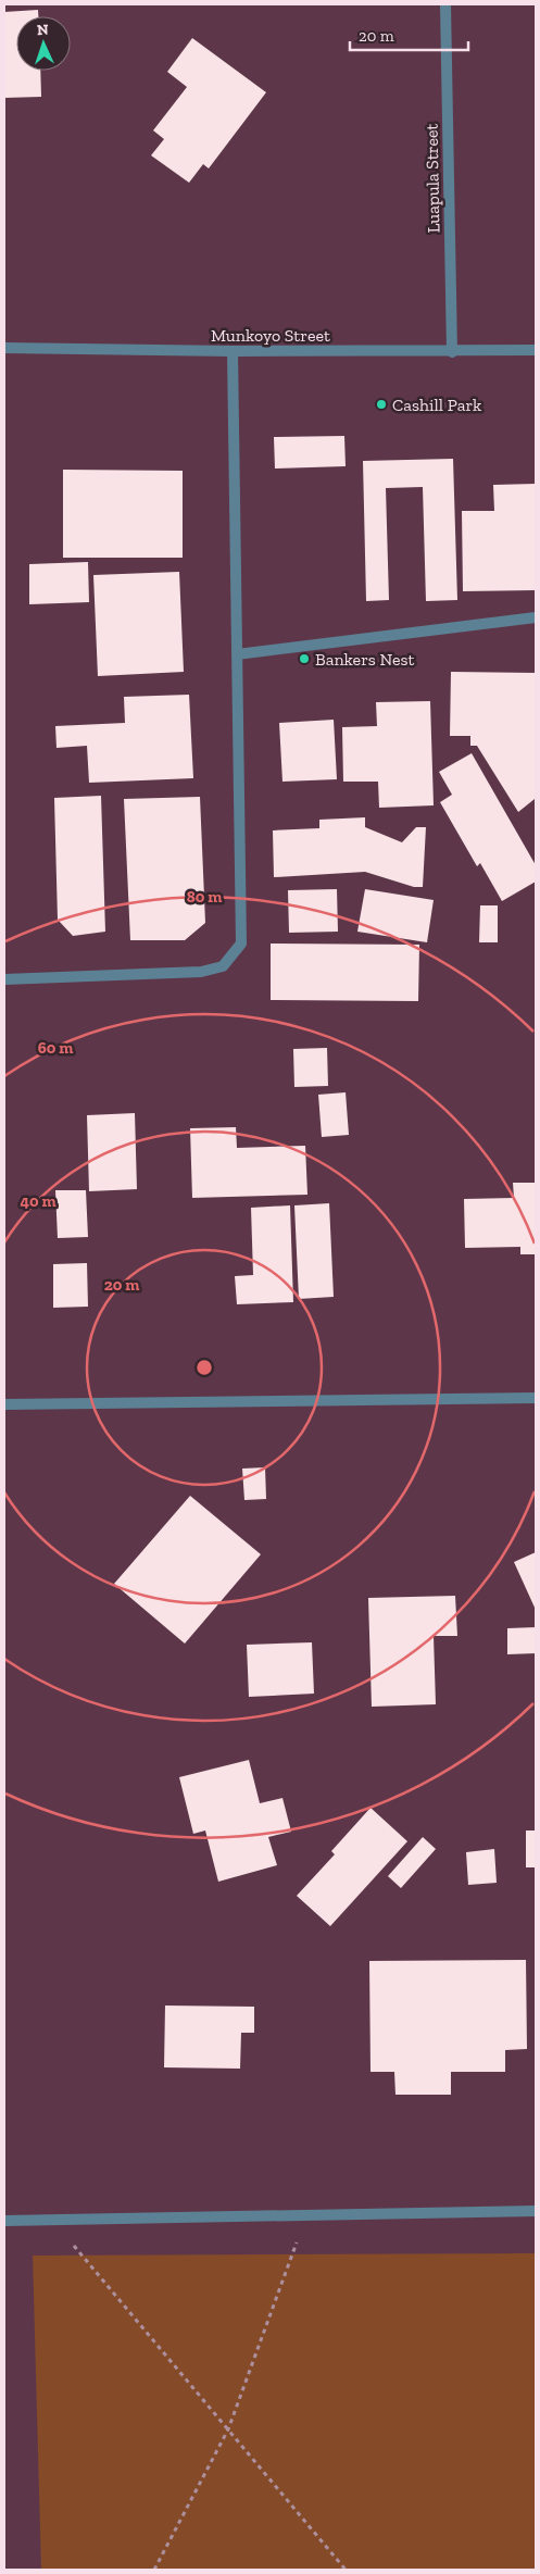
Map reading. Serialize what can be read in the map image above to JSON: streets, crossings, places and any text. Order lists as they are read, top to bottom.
{
  "streets": {
    "street": ["Luapula Street", "Munkoyo Street"]
  },
  "crossings": [
    ["Luapula Street", "Munkoyo Street"]
  ],
  "places": ["Cashill Park", "Bankers Nest"],
  "scale_bar": "20 m",
  "north": "top",
  "rings": [
    "80 m",
    "60 m",
    "40 m",
    "20 m"
  ]
}
